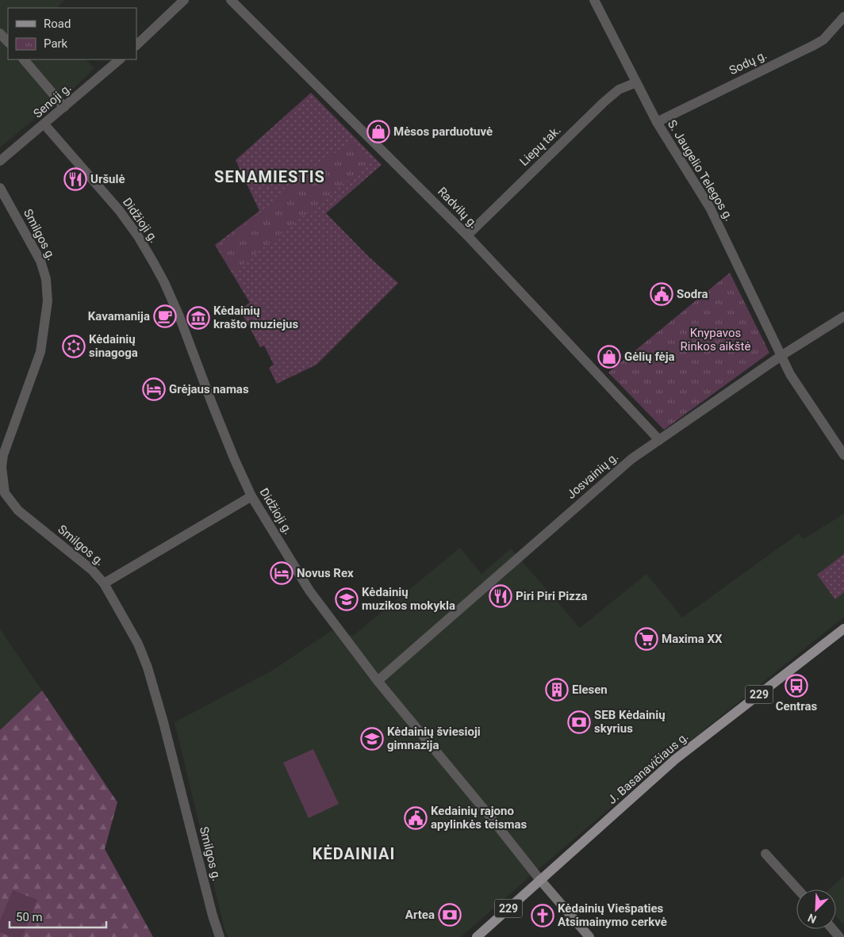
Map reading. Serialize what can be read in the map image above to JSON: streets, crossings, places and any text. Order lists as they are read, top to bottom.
{
  "streets": {
    "main road": ["229", "J. Basanavičiaus g."],
    "street": [
      "Sodų g.",
      "Senoji g.",
      "Liepų tak.",
      "S. Jaugelio Telegos g.",
      "Radvilų g.",
      "Didžioji g.",
      "Smilgos g.",
      "Josvainių g."
    ]
  },
  "crossings": [
    ["Sodų g.", "S. Jaugelio Telegos g."],
    ["Senoji g.", "Didžioji g."],
    ["Liepų tak.", "S. Jaugelio Telegos g."],
    ["Liepų tak.", "Radvilų g."],
    ["S. Jaugelio Telegos g.", "Josvainių g."],
    ["Radvilų g.", "Josvainių g."],
    ["Didžioji g.", "Josvainių g."],
    ["Didžioji g.", "J. Basanavičiaus g."]
  ],
  "districts": ["SENAMIESTIS", "KĖDAINIAI"],
  "parks": ["Knypavos Rinkos aikštė"],
  "places": {
    "shop": ["Mėsos parduotuvė", "Gėlių fėja"],
    "restaurant": ["Uršulė", "Piri Piri Pizza"],
    "public building": ["Sodra", "Kedainių rajono apylinkės teismas"],
    "cafe": ["Kavamanija"],
    "museum": ["Kėdainių krašto muziejus"],
    "synagogue": ["Kėdainių sinagoga"],
    "hotel": ["Grėjaus namas", "Novus Rex"],
    "school or university": ["Kėdainių muzikos mokykla", "Kėdainių šviesioji gimnazija"],
    "supermarket": ["Maxima XX"],
    "bus stop": ["Centras"],
    "building": ["Elesen"],
    "bank": ["SEB Kėdainių skyrius", "Artea"],
    "church": ["Kėdainių Viešpaties Atsimainymo cerkvė"]
  },
  "legend": ["Road", "Park"],
  "scale_bar": "50 m",
  "north": "bottom left"
}
